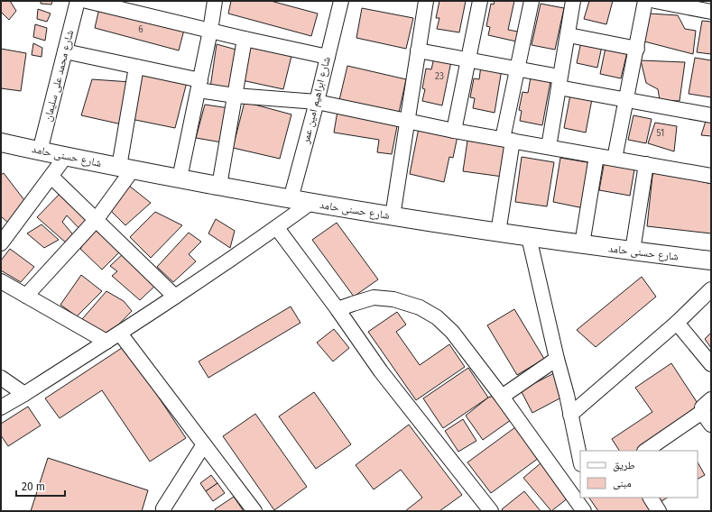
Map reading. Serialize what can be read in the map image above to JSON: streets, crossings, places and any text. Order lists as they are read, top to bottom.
{
  "streets": {
    "street": ["شارع محمد على سليمان", "شارع ابراهيم امين عمر", "شارع حسنى حامد"]
  },
  "crossings": [
    ["شارع محمد على سليمان", "شارع حسنى حامد"],
    ["شارع ابراهيم امين عمر", "شارع حسنى حامد"]
  ],
  "house_numbers": ["6", "23", "51"],
  "legend": ["طريق", "مبنى"],
  "scale_bar": "20 m"
}
